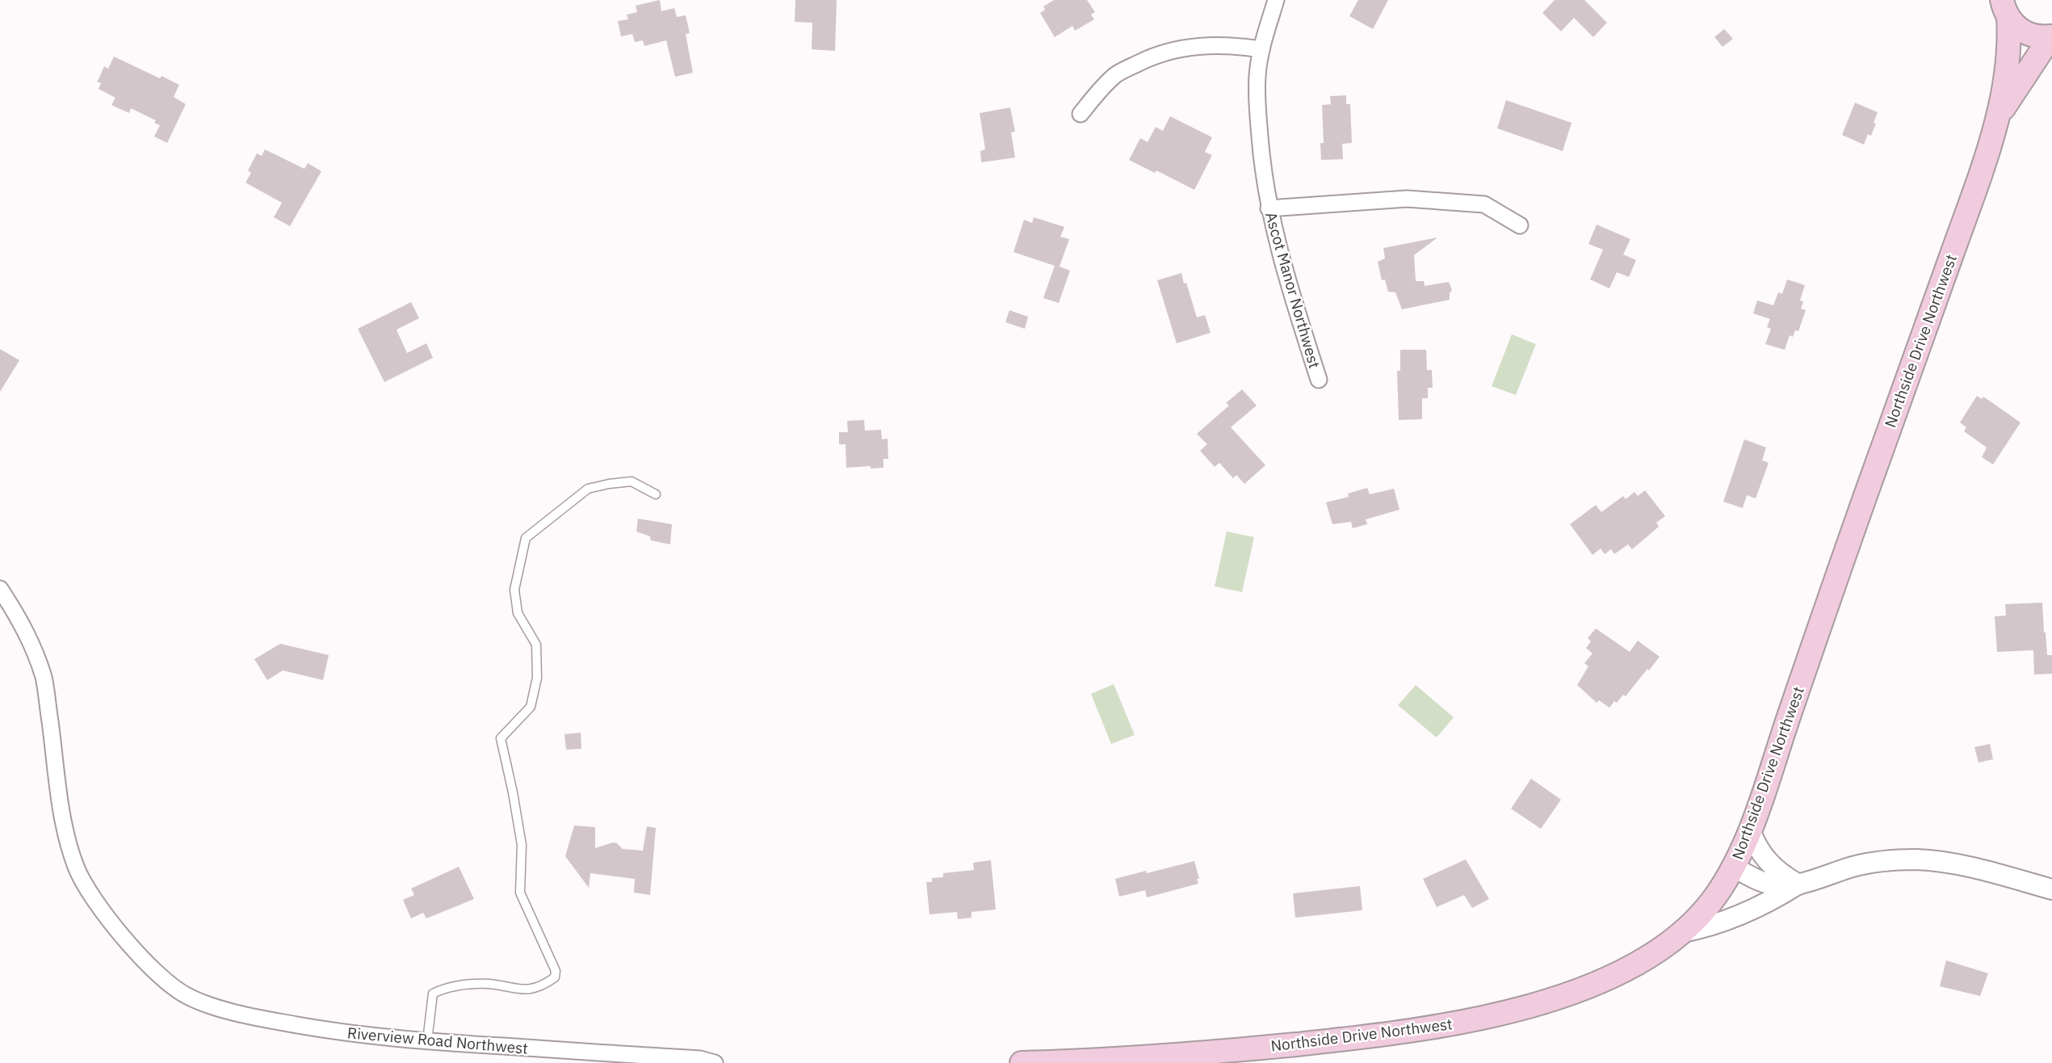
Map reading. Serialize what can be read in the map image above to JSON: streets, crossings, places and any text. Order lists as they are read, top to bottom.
{
  "streets": {
    "main road": ["Northside Drive Northwest"],
    "street": ["Ascot Manor Northwest", "Riverview Road Northwest"]
  }
}
